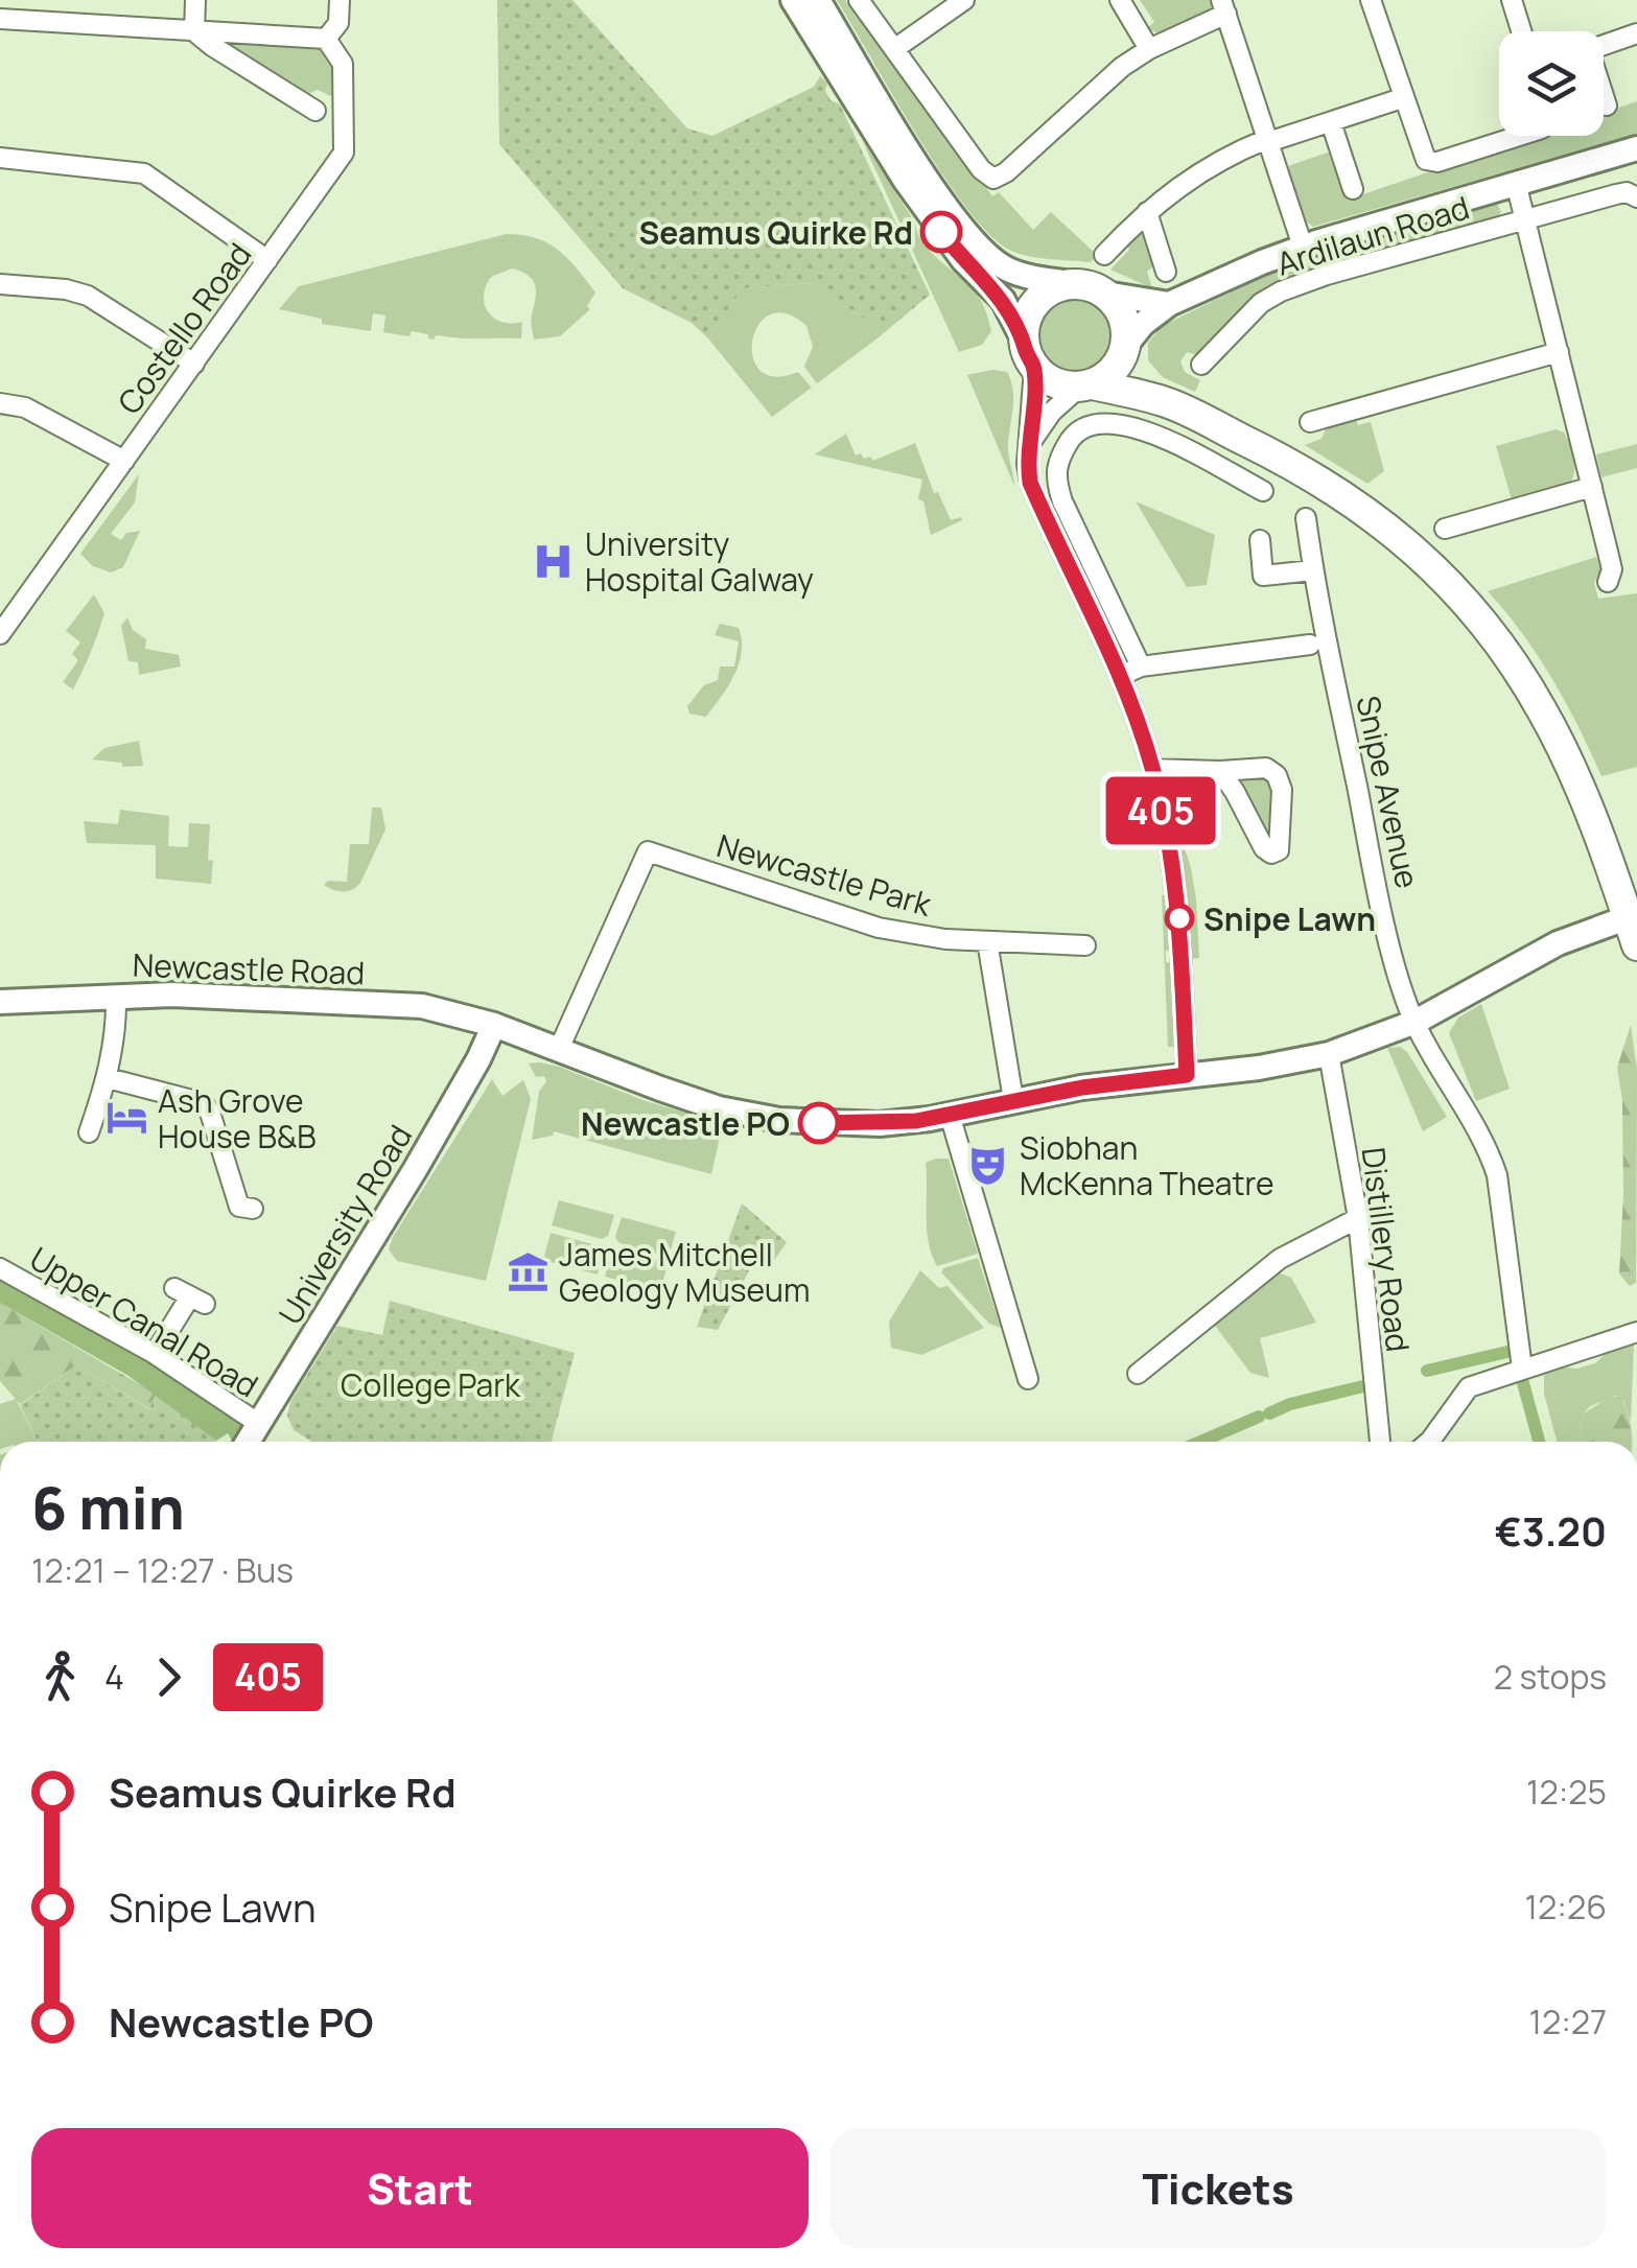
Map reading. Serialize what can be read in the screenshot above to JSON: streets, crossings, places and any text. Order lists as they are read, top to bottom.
{
  "streets": {
    "main road": ["Newcastle Road", "University Road"],
    "street": [
      "Ardilaun Road",
      "Costello Road",
      "Snipe Avenue",
      "Newcastle Park",
      "Distillery Road",
      "Upper Canal Road"
    ]
  },
  "crossings": [
    ["Snipe Avenue", "Newcastle Road"],
    ["Newcastle Park", "Newcastle Road"],
    ["Newcastle Road", "University Road"],
    ["Newcastle Road", "Distillery Road"],
    ["University Road", "Upper Canal Road"]
  ],
  "parks": ["College Park"],
  "places": {
    "other": ["Seamus Quirke Rd", "Snipe Lawn", "Newcastle PO"],
    "hospital": ["University Hospital Galway"],
    "hotel": ["Ash Grove House B&B"],
    "theatre": ["Siobhan McKenna Theatre"],
    "museum": ["James Mitchell Geology Museum"]
  },
  "lines": ["bus line 405"],
  "page": {
    "on_map": "405",
    "heading": ["6 min", "12:21 – 12:27 · Bus", "€3.20"],
    "legs": ["4", "405", "2 stops"],
    "list": [
      {
        "name": "Seamus Quirke Rd",
        "value": "12:25"
      },
      {
        "name": "Snipe Lawn",
        "value": "12:26"
      },
      {
        "name": "Newcastle PO",
        "value": "12:27"
      }
    ],
    "buttons": ["Start", "Tickets"]
  }
}
